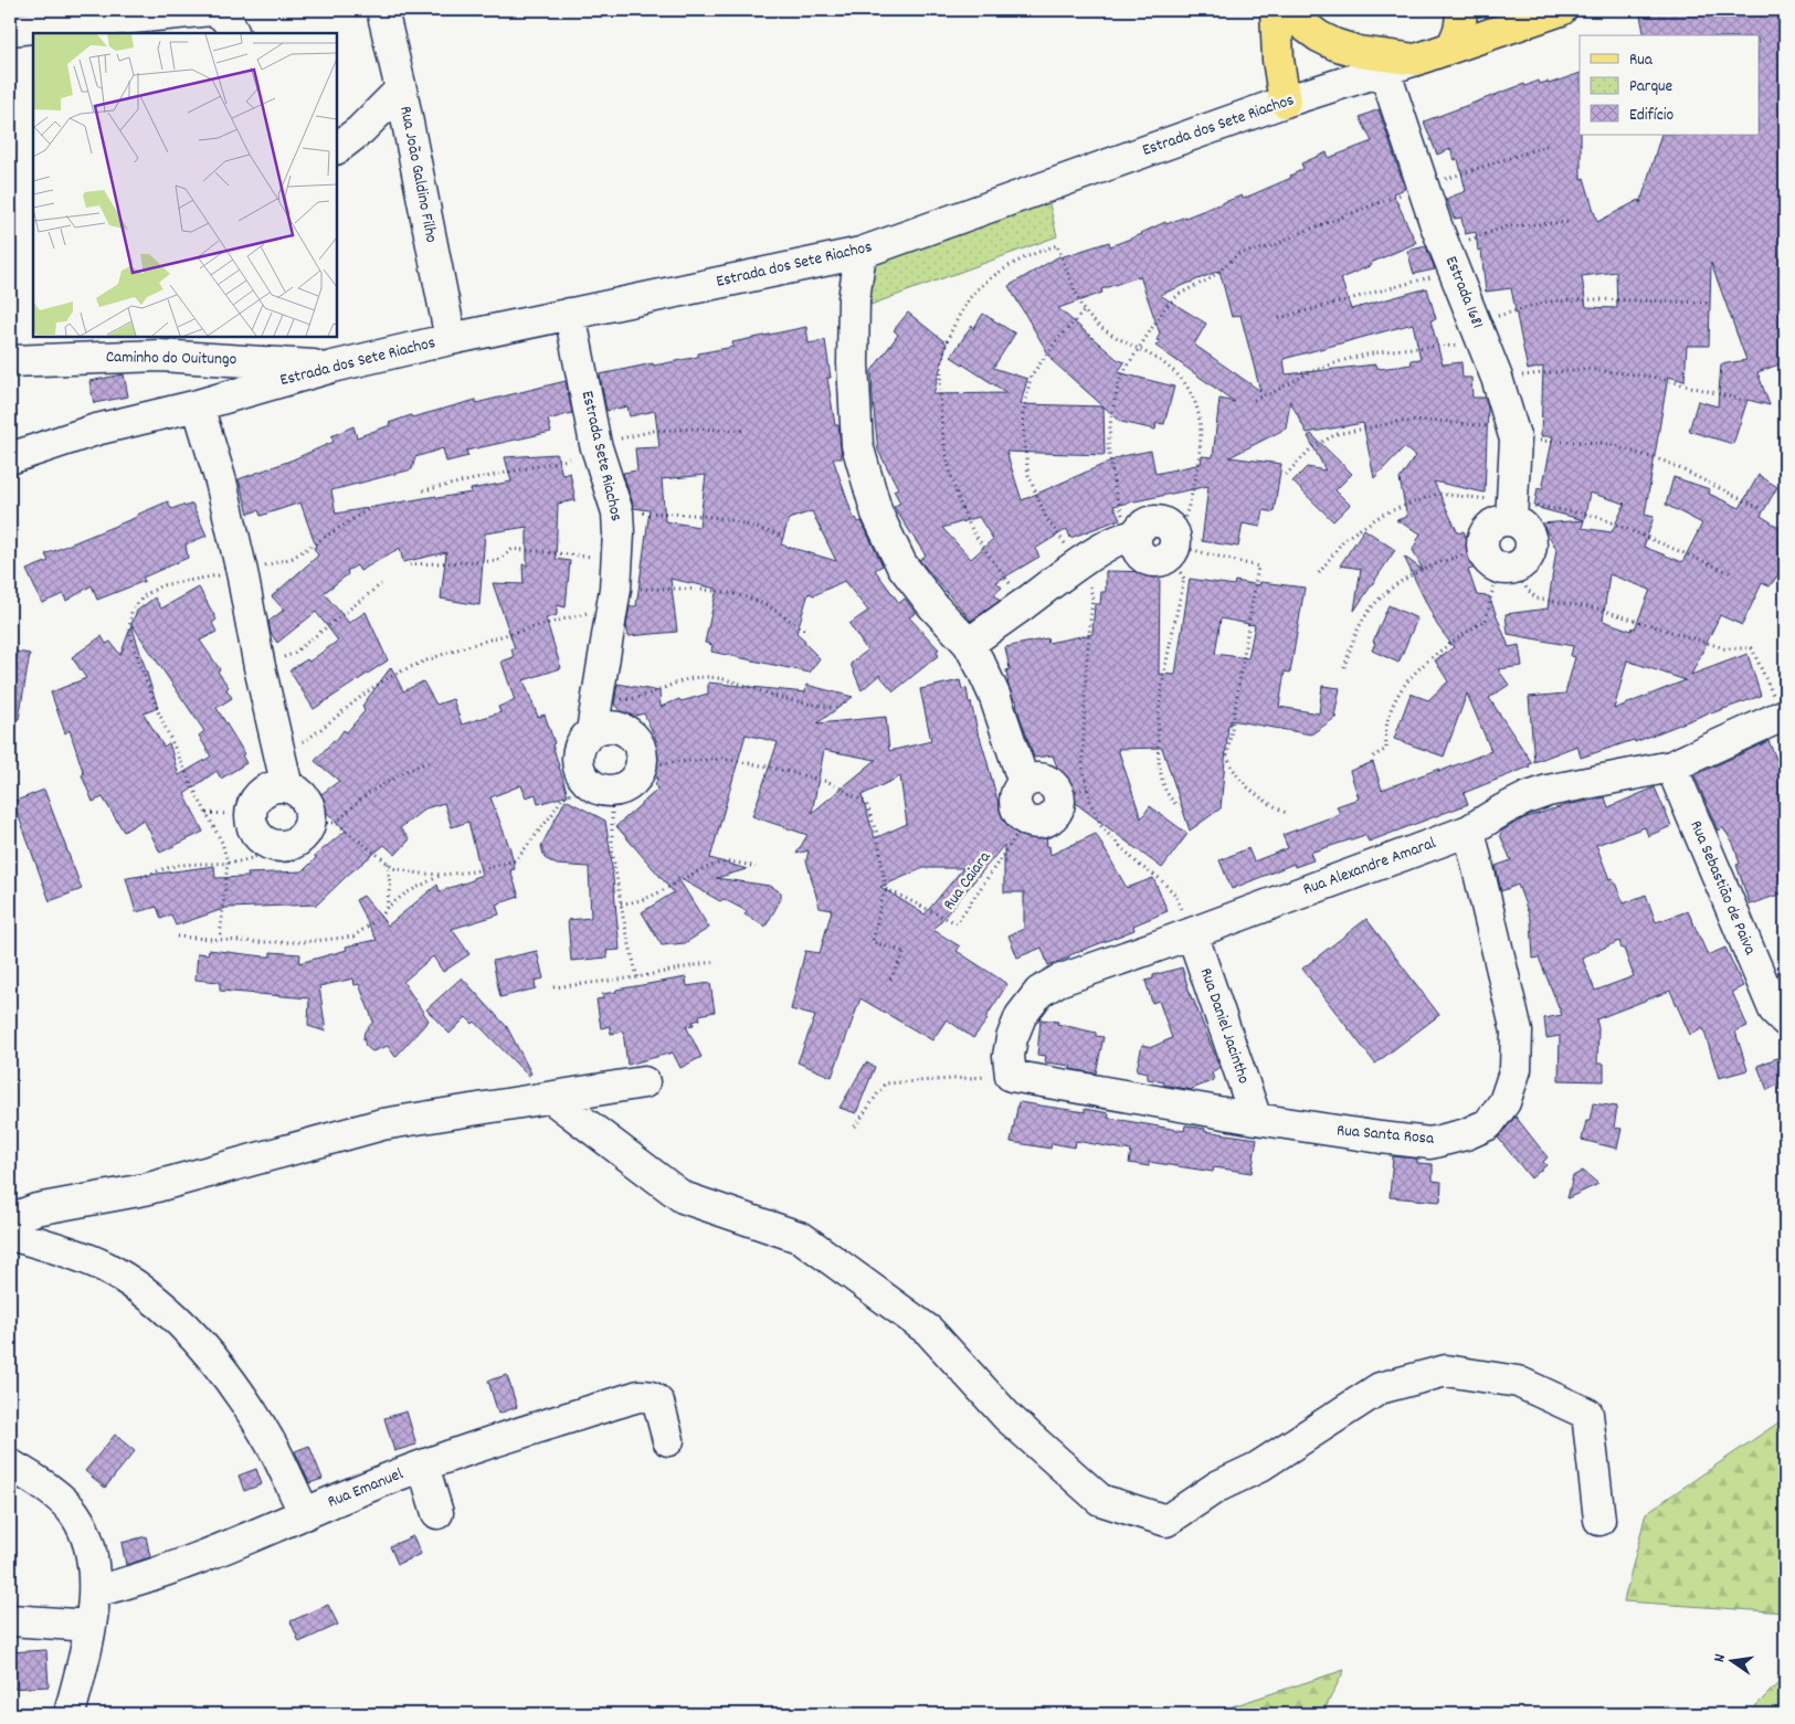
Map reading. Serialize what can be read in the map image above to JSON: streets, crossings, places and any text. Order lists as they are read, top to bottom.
{
  "streets": {
    "main road": ["Estrada dos Sete Riachos"],
    "street": [
      "Rua João Galdino Filho",
      "Estrada 1681",
      "Caminho do Ouitungo",
      "Estrada Sete Riachos",
      "Rua Alexandre Amaral",
      "Rua Sebastião de Paiva",
      "Rua Daniel Jacintho",
      "Rua Santa Rosa",
      "Rua Emanuel"
    ],
    "path": ["Rua Caiara"]
  },
  "crossings": [
    ["Estrada dos Sete Riachos", "Rua João Galdino Filho"],
    ["Estrada dos Sete Riachos", "Estrada 1681"],
    ["Estrada dos Sete Riachos", "Caminho do Ouitungo"],
    ["Estrada dos Sete Riachos", "Estrada Sete Riachos"],
    ["Rua Alexandre Amaral", "Rua Sebastião de Paiva"],
    ["Rua Alexandre Amaral", "Rua Daniel Jacintho"],
    ["Rua Alexandre Amaral", "Rua Santa Rosa"],
    ["Rua Daniel Jacintho", "Rua Santa Rosa"]
  ],
  "legend": ["Rua", "Parque", "Edifício"],
  "north": "left"
}
